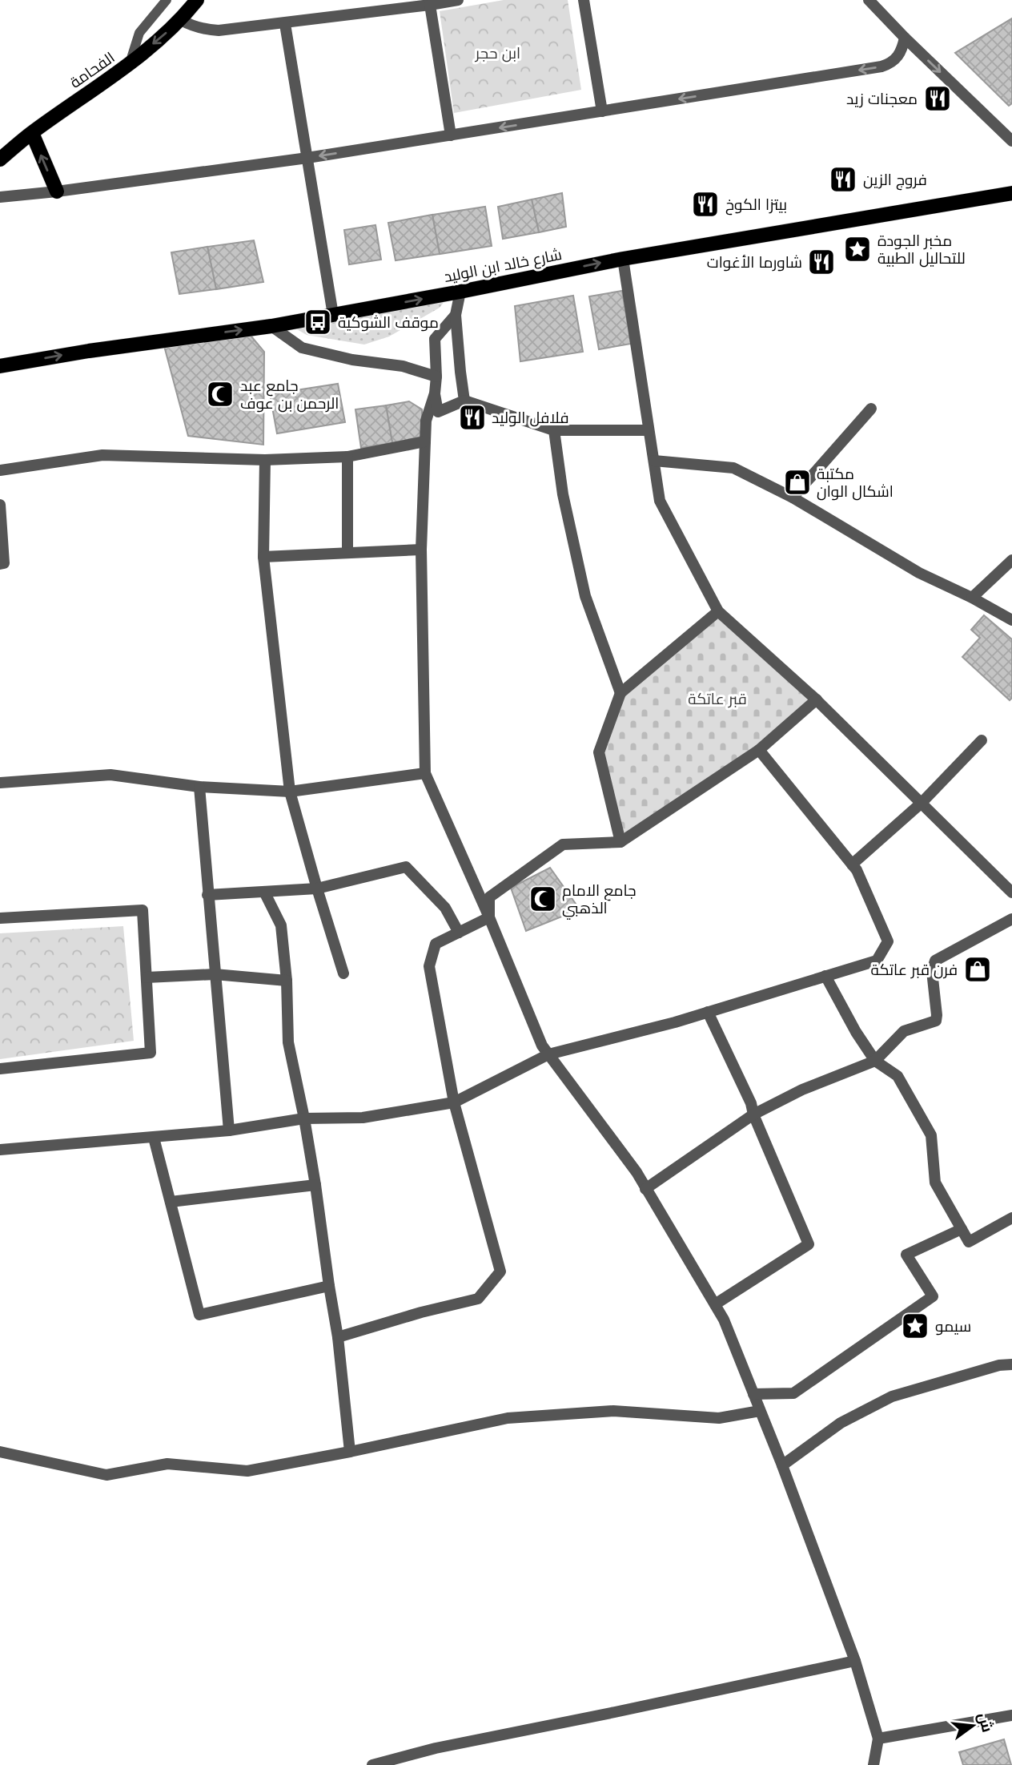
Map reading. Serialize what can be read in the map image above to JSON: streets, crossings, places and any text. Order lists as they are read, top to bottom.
{
  "streets": {
    "main road": ["الفحامة", "شارع خالد ابن الوليد"]
  },
  "one_way": ["شارع خالد ابن الوليد"],
  "parks": ["ابن حجر", "قبر عاتكة"],
  "places": {
    "restaurant": [
      "معجنات زيد",
      "فروج الزين",
      "بيتزا الكوخ",
      "شاورما الأغوات",
      "فلافل الوليد"
    ],
    "place": ["مخبر الجودة للتحاليل الطبية", "سيمو"],
    "bus stop": ["موقف الشوكية"],
    "mosque": ["جامع عبد الرحمن بن عوف", "جامع الامام الذهبي"],
    "shop": ["مكتبة اشكال الوان", "فرن قبر عاتكة"]
  },
  "north": "right"
}
